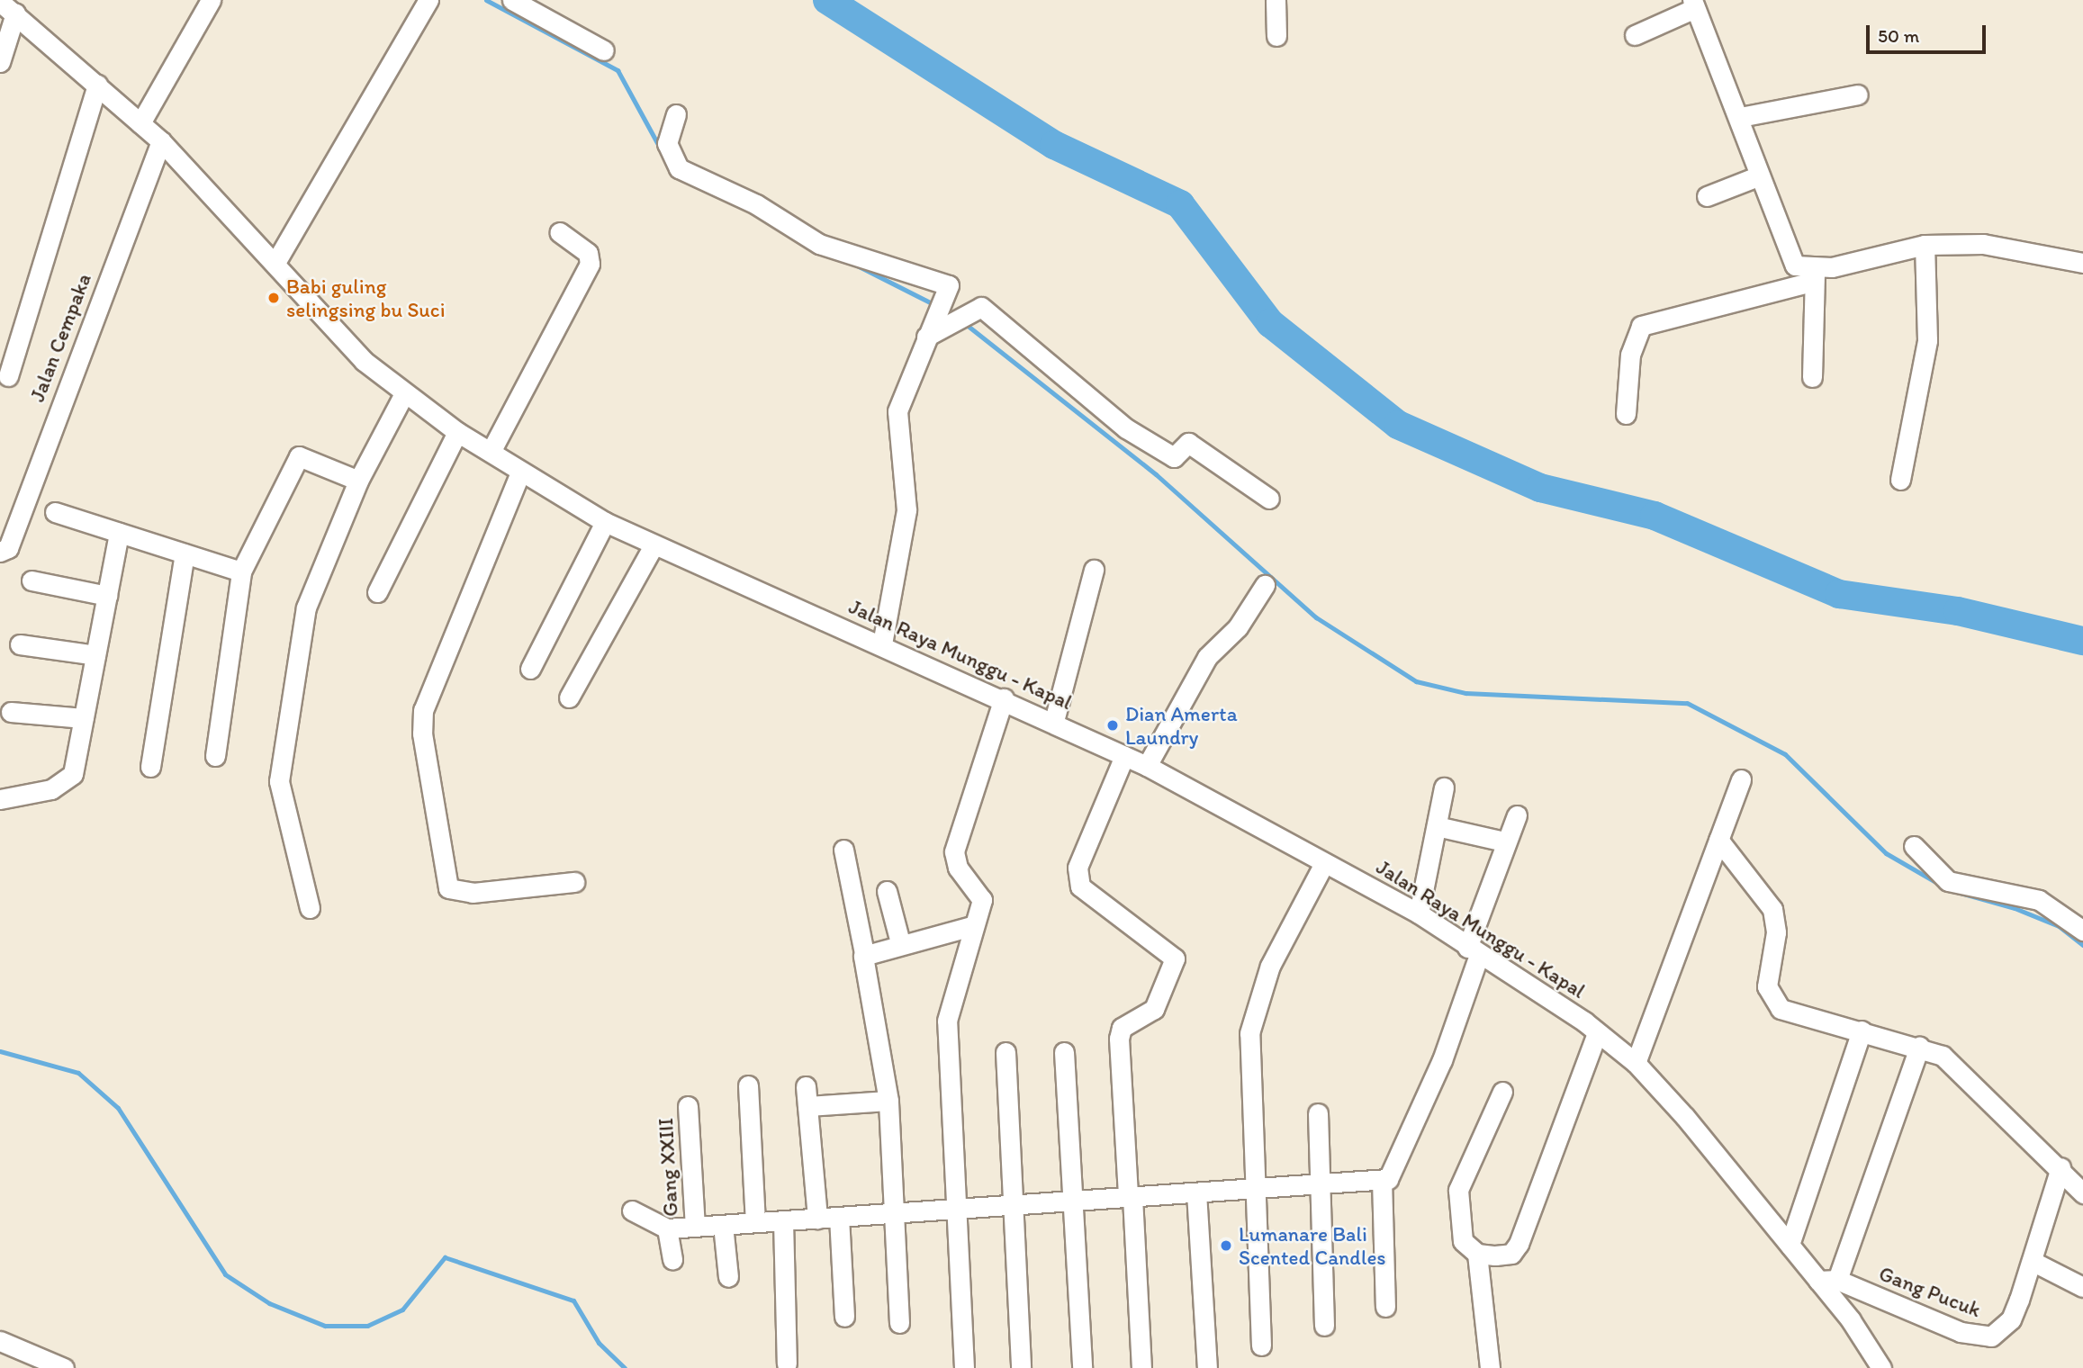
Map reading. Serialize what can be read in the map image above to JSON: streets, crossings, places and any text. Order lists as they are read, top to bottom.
{
  "streets": {
    "street": [
      "Jalan Cempaka",
      "Jalan Raya Munggu - Kapal",
      "Gang XXIII",
      "Gang Pucuk"
    ]
  },
  "crossings": [
    ["Jalan Cempaka", "Jalan Raya Munggu - Kapal"],
    ["Jalan Raya Munggu - Kapal", "Gang Pucuk"]
  ],
  "places": ["Babi guling selingsing bu Suci", "Dian Amerta Laundry", "Lumanare Bali Scented Candles"],
  "scale_bar": "50 m"
}
